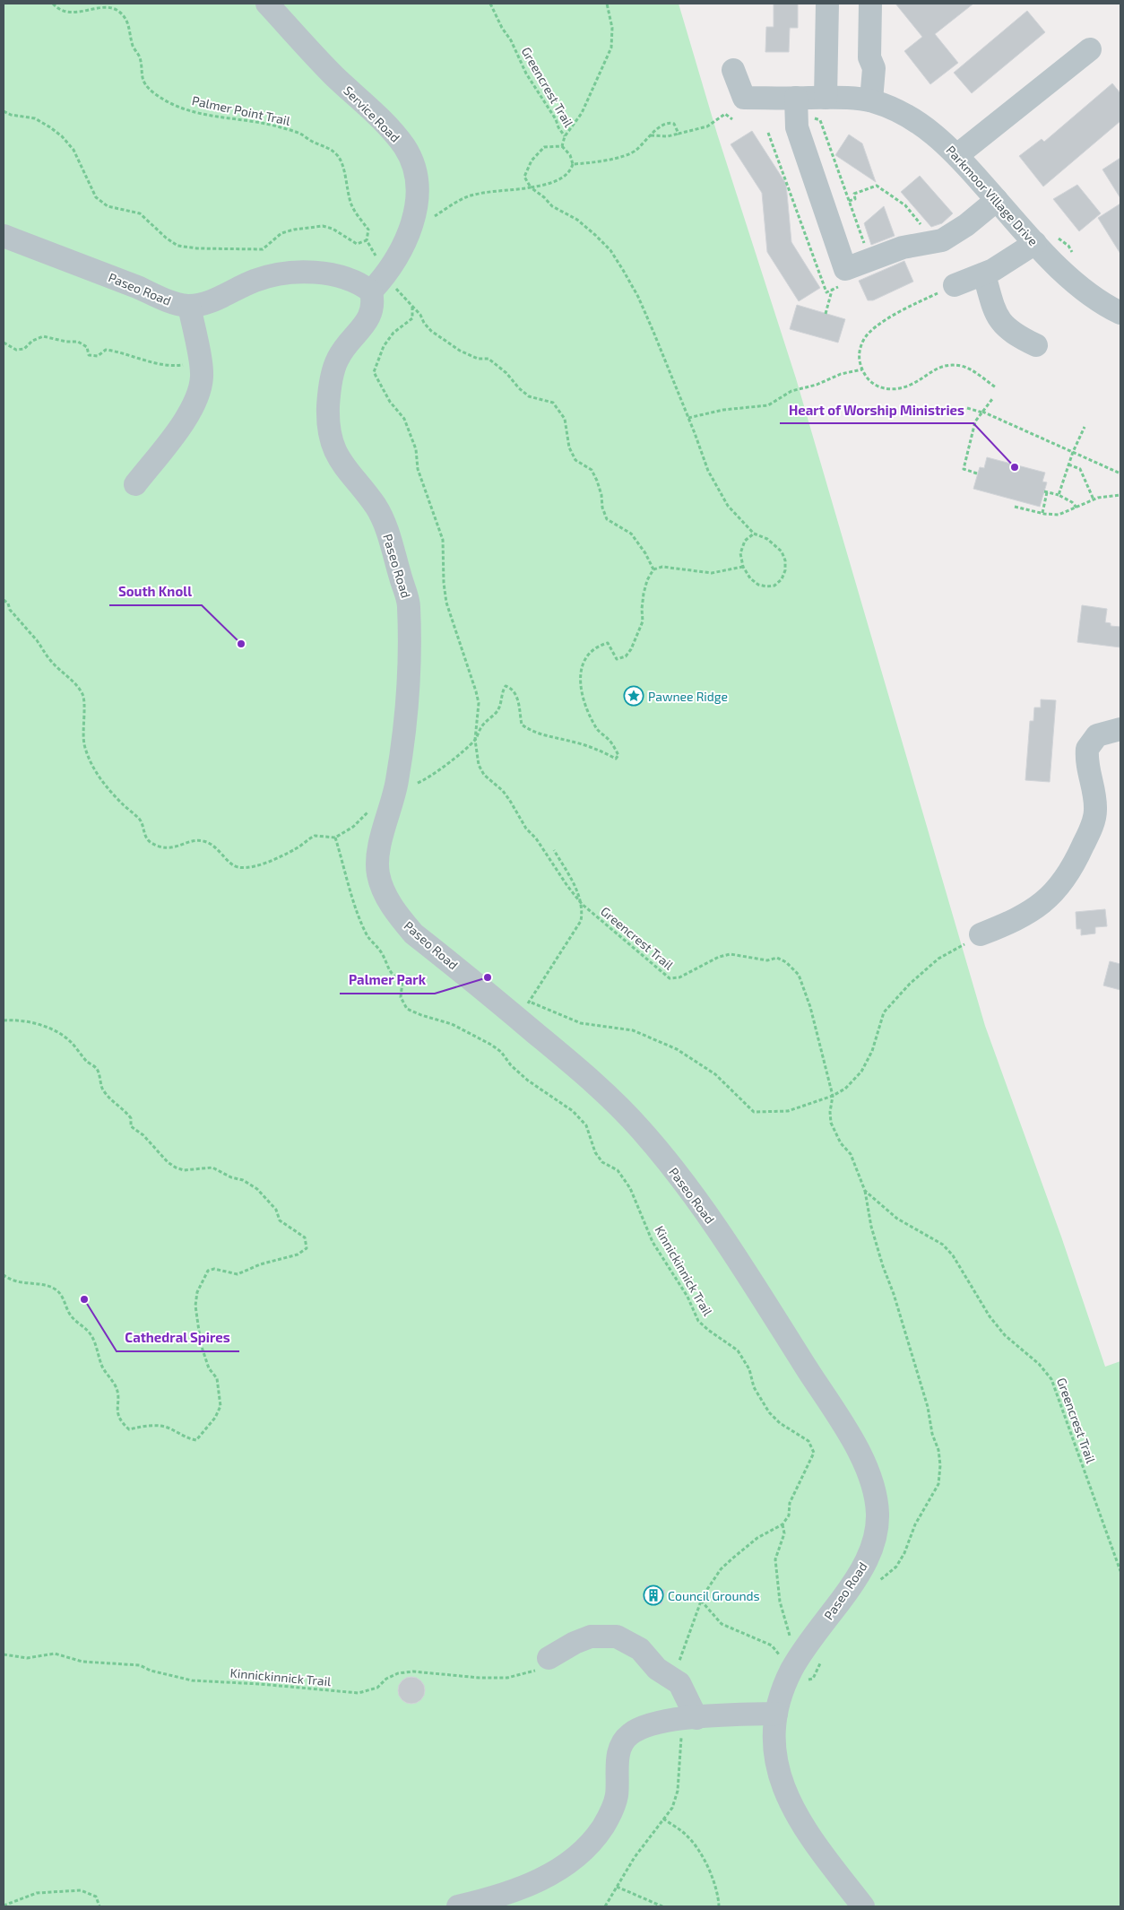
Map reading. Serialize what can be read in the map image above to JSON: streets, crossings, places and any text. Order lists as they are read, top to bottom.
{
  "streets": {
    "street": ["Service Road", "Parkmoor Village Drive", "Paseo Road"],
    "path": ["Greencrest Trail", "Palmer Point Trail", "Kinnickinnick Trail"]
  },
  "crossings": [
    ["Palmer Point Trail", "Service Road"],
    ["Palmer Point Trail", "Paseo Road"],
    ["Service Road", "Paseo Road"]
  ],
  "places": {
    "other": [
      "Heart of Worship Ministries",
      "South Knoll",
      "Palmer Park",
      "Cathedral Spires"
    ],
    "place": ["Pawnee Ridge"],
    "building": ["Council Grounds"]
  }
}
